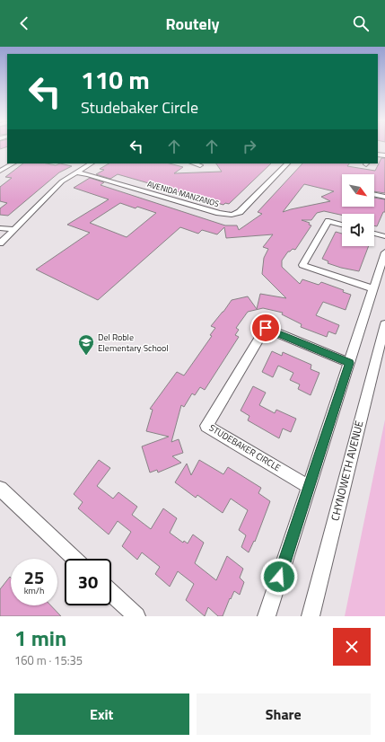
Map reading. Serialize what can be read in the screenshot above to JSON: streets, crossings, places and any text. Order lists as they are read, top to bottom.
{
  "streets": {
    "street": ["AVENIDA MANZANOS", "STUDEBAKER CIRCLE", "CHYNOWETH AVENUE"]
  },
  "places": {
    "school or university": ["Del Roble Elementary School"]
  },
  "north": "bottom right",
  "page": {
    "header": "Routely",
    "turn": ["110 m", "Studebaker Circle"],
    "speed": "25 km/h",
    "limit": "30",
    "heading": ["1 min", "160 m · 15:35"],
    "buttons": ["Exit", "Share"]
  }
}
